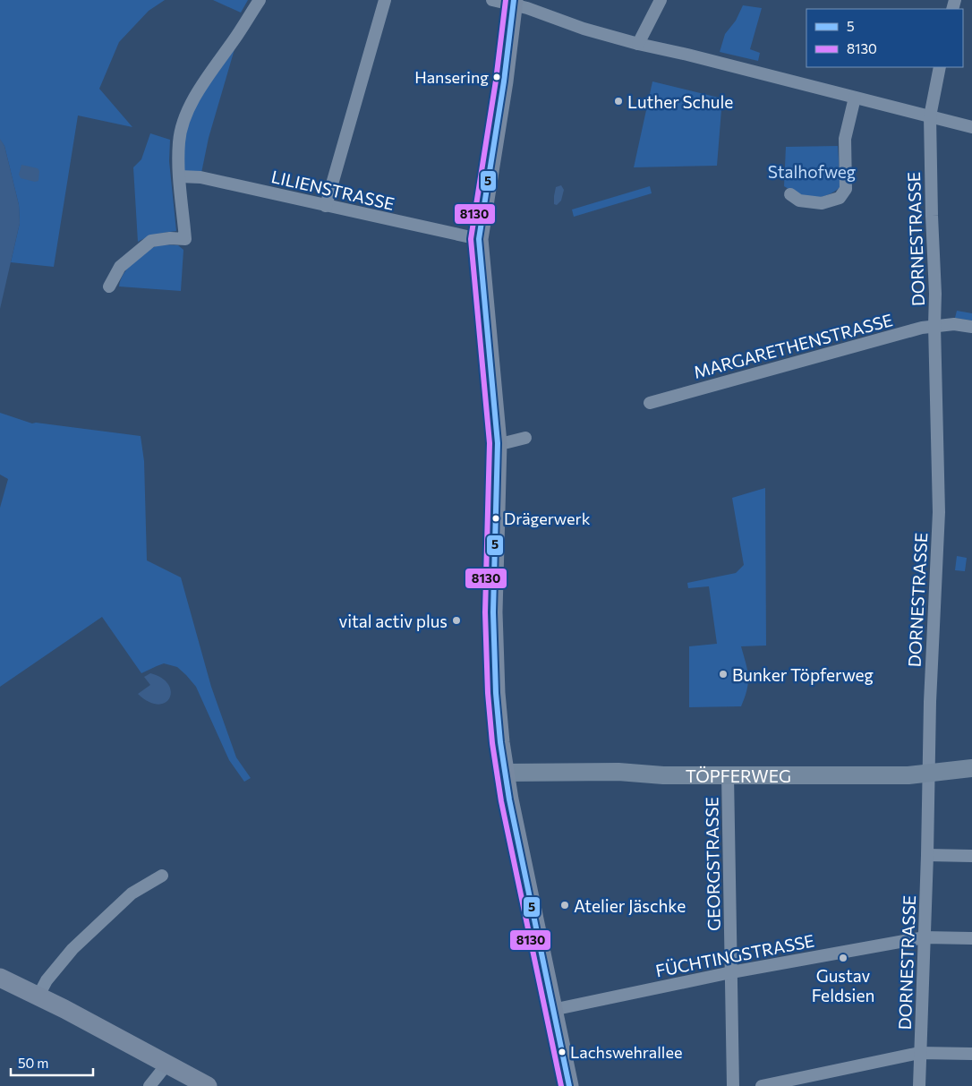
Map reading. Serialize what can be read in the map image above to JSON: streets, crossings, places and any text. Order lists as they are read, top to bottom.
{
  "streets": {
    "main road": ["TÖPFERWEG"],
    "street": [
      "LILIENSTRASSE",
      "DORNESTRASSE",
      "MARGARETHENSTRASSE",
      "GEORGSTRASSE",
      "FÜCHTINGSTRASSE"
    ]
  },
  "crossings": [
    ["DORNESTRASSE", "MARGARETHENSTRASSE"],
    ["DORNESTRASSE", "TÖPFERWEG"],
    ["DORNESTRASSE", "FÜCHTINGSTRASSE"],
    ["TÖPFERWEG", "GEORGSTRASSE"],
    ["GEORGSTRASSE", "FÜCHTINGSTRASSE"]
  ],
  "parks": ["Stalhofweg"],
  "places": [
    "Hansering",
    "Luther Schule",
    "Drägerwerk",
    "vital activ plus",
    "Bunker Töpferweg",
    "Atelier Jäschke",
    "Gustav Feldsien",
    "Lachswehrallee"
  ],
  "lines": ["transit line 5", "transit line 8130"],
  "legend": ["5", "8130"],
  "scale_bar": "50 m"
}
